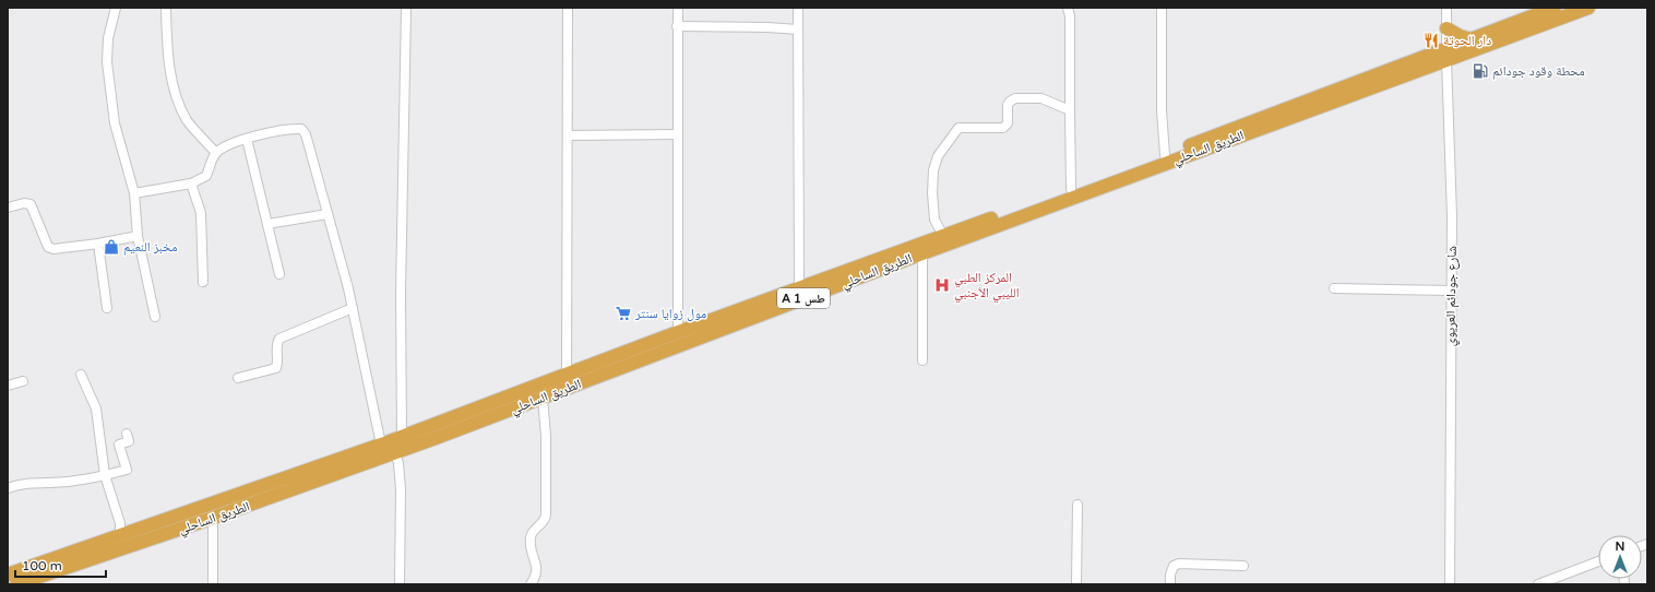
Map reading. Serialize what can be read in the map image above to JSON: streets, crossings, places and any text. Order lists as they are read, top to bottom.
{
  "streets": {
    "highway": ["الطريق الساحلي", "A 1 طس"],
    "street": ["شارع جودائم العريوي"]
  },
  "crossings": [
    ["الطريق الساحلي", "شارع جودائم العريوي"]
  ],
  "places": {
    "restaurant": ["دار الحوتة"],
    "fuel station": ["محطة وقود جودائم"],
    "shop": ["مخبز النعيم"],
    "hospital": ["المركز الطبي الليبي الأجنبي"],
    "supermarket": ["مول زوايا سنتر"]
  },
  "scale_bar": "100 m",
  "north": "top"
}
